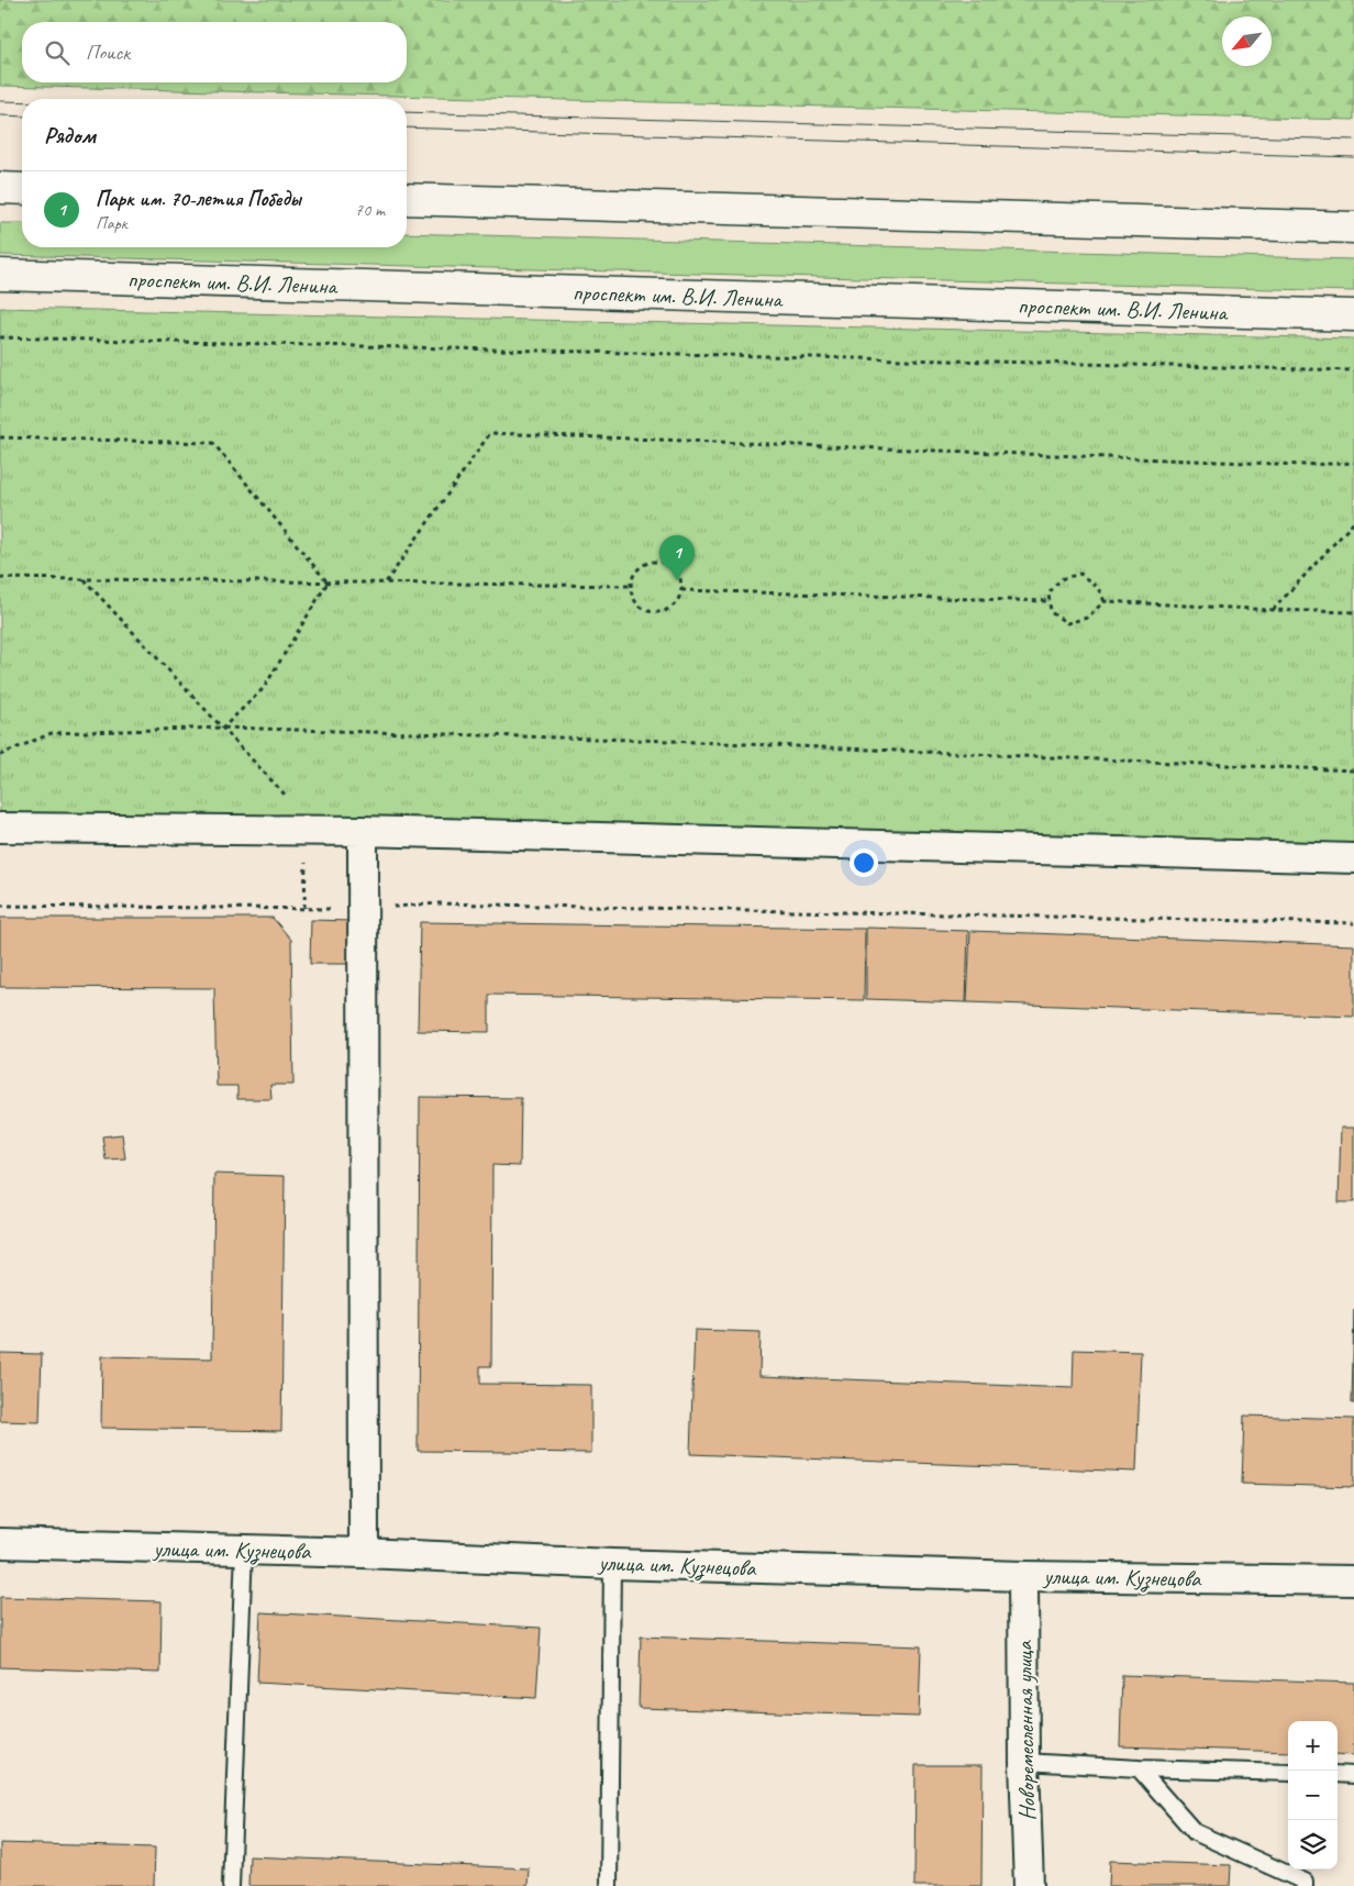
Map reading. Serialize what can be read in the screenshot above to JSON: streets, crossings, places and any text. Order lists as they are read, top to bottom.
{
  "streets": {
    "main road": ["проспект им. В.И. Ленина"],
    "street": ["улица им. Кузнецова", "Новоремесленная улица"]
  },
  "crossings": [
    ["улица им. Кузнецова", "Новоремесленная улица"]
  ],
  "north": "bottom left",
  "page": {
    "search": "Поиск",
    "heading": "Рядом",
    "list": [
      {
        "mark": "1",
        "name": "Парк им. 70-летия Победы",
        "note": "Парк",
        "value": "70 m"
      }
    ],
    "pins": "1",
    "map_buttons": ["+", "−"]
  }
}
